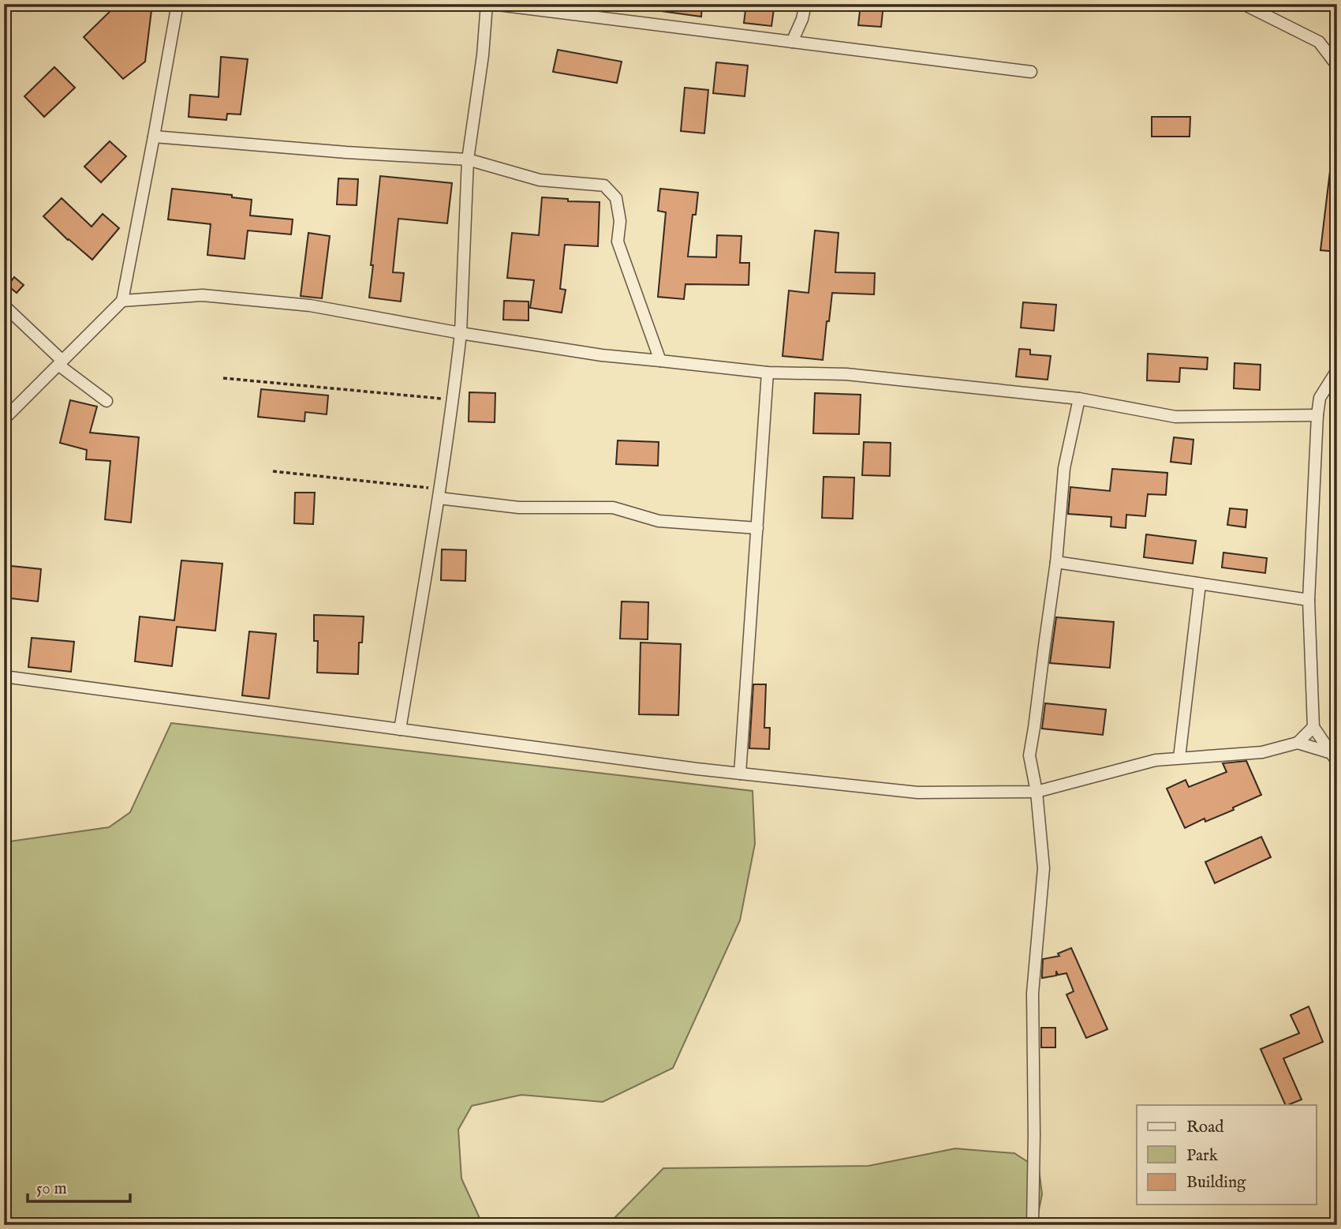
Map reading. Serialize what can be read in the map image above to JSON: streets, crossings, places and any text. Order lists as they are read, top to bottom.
{
  "legend": ["Road", "Park", "Building"],
  "scale_bar": "50 m"
}
